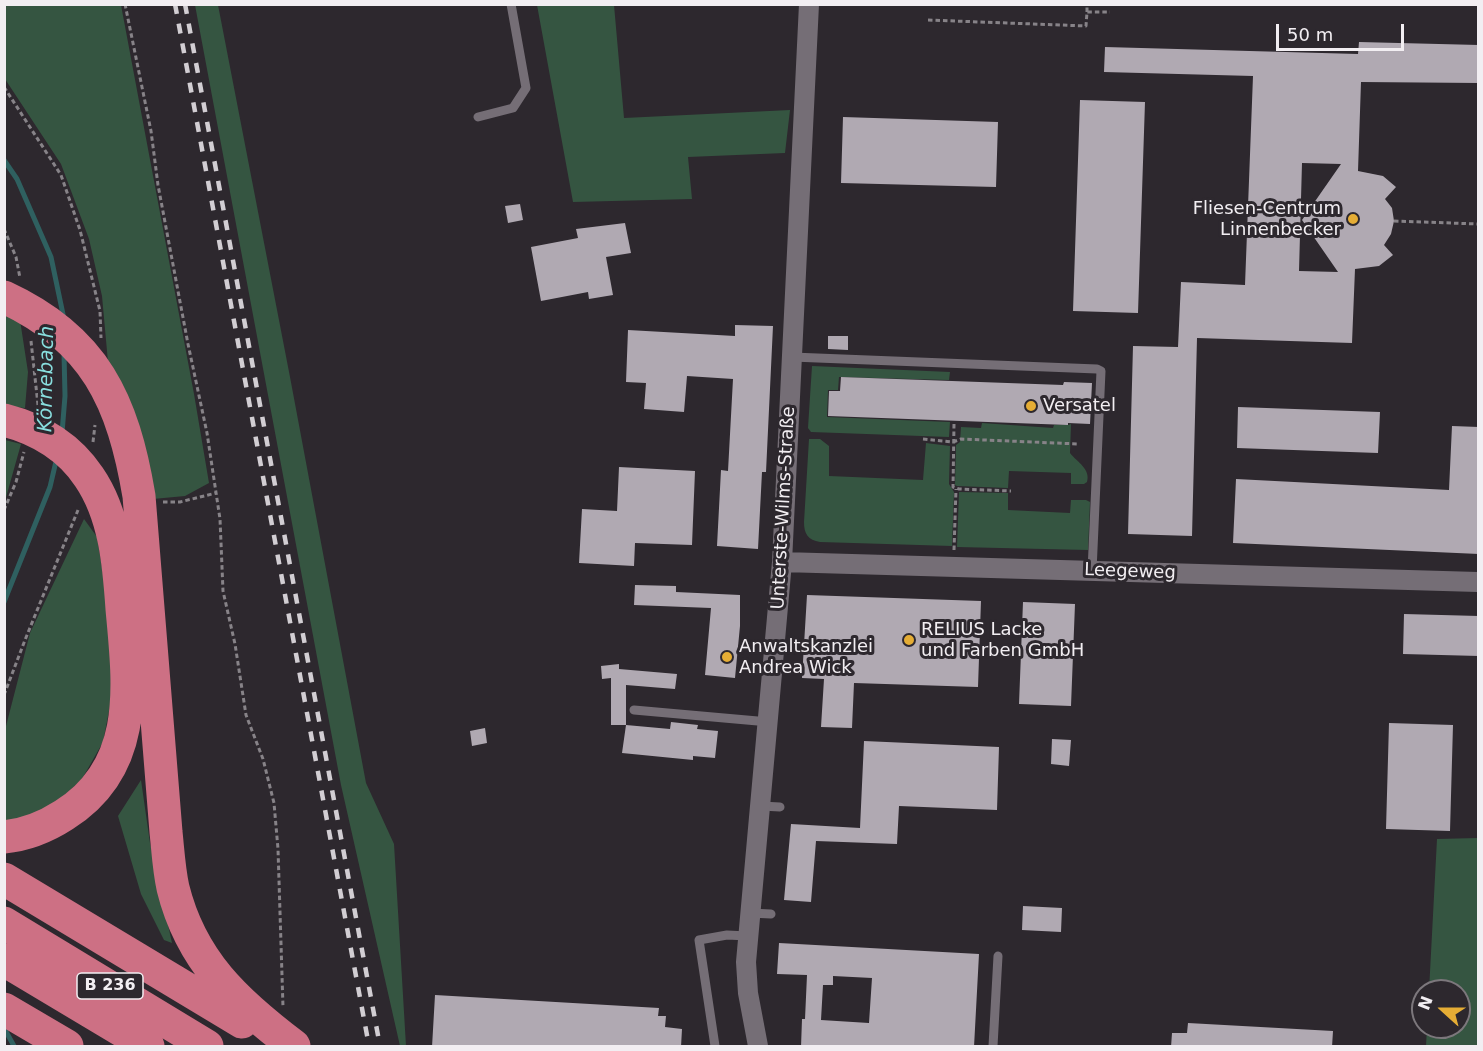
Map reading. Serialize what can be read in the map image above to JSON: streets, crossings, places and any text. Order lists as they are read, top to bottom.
{
  "streets": {
    "highway": ["B 236"],
    "street": ["Unterste-Wilms-Straße", "Leegeweg"]
  },
  "crossings": [
    ["Unterste-Wilms-Straße", "Leegeweg"]
  ],
  "water": ["Körnebach"],
  "places": [
    "Fliesen-Centrum Linnenbecker",
    "Versatel",
    "RELIUS Lacke und Farben GmbH",
    "Anwaltskanzlei Andrea Wick"
  ],
  "scale_bar": "50 m",
  "north": "left"
}
